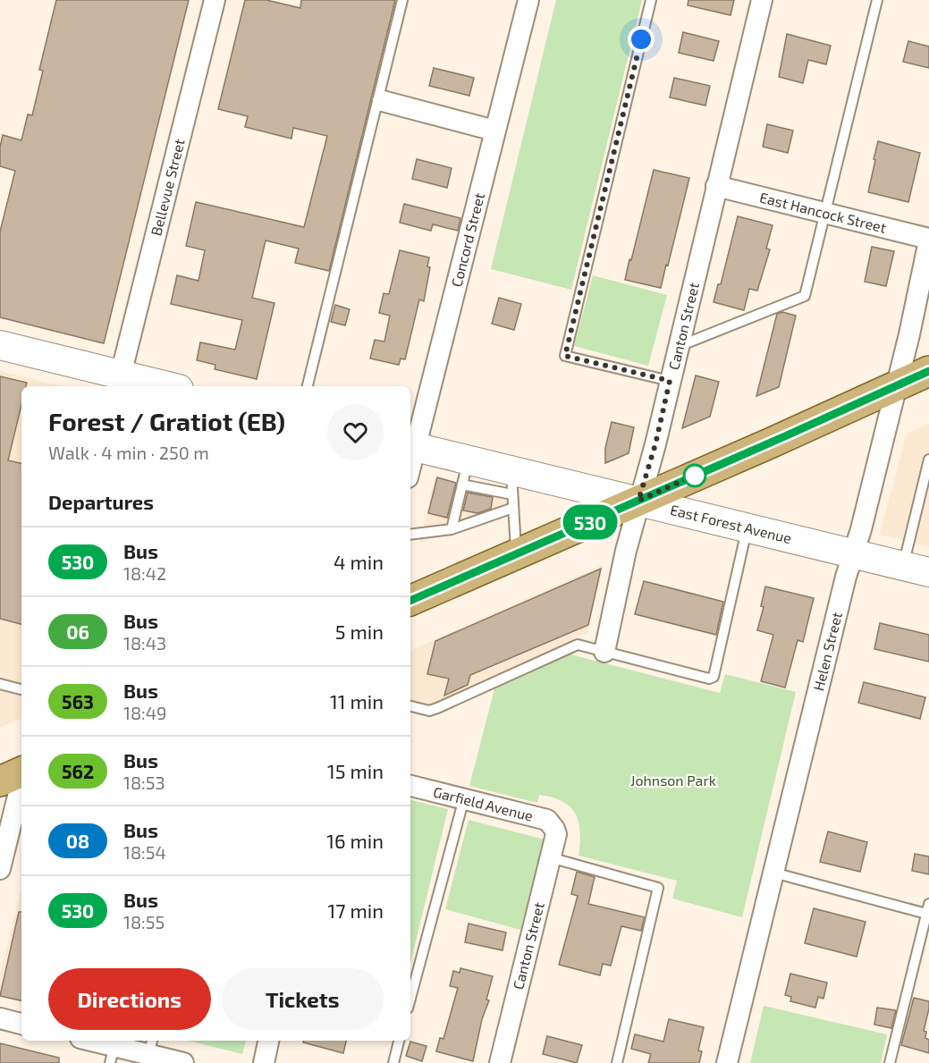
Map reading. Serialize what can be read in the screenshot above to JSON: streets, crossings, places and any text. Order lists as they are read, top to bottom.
{
  "streets": {
    "main road": ["East Forest Avenue"],
    "street": [
      "Bellevue Street",
      "East Hancock Street",
      "Concord Street",
      "Canton Street",
      "Helen Street",
      "Garfield Avenue"
    ]
  },
  "crossings": [
    ["East Hancock Street", "Canton Street"],
    ["East Hancock Street", "Helen Street"],
    ["Concord Street", "East Forest Avenue"],
    ["Canton Street", "East Forest Avenue"],
    ["Canton Street", "Garfield Avenue"],
    ["East Forest Avenue", "Helen Street"]
  ],
  "parks": ["Johnson Park"],
  "lines": ["bus line 530"],
  "page": {
    "on_map": "530",
    "heading": [
      ["Forest / Gratiot (EB)", "Walk · 4 min · 250 m"],
      "Departures"
    ],
    "list": [
      {
        "mark": "530",
        "name": "Bus",
        "note": "18:42",
        "value": "4 min"
      },
      {
        "mark": "06",
        "name": "Bus",
        "note": "18:43",
        "value": "5 min"
      },
      {
        "mark": "563",
        "name": "Bus",
        "note": "18:49",
        "value": "11 min"
      },
      {
        "mark": "562",
        "name": "Bus",
        "note": "18:53",
        "value": "15 min"
      },
      {
        "mark": "08",
        "name": "Bus",
        "note": "18:54",
        "value": "16 min"
      },
      {
        "mark": "530",
        "name": "Bus",
        "note": "18:55",
        "value": "17 min"
      }
    ],
    "buttons": ["Directions", "Tickets"]
  }
}
